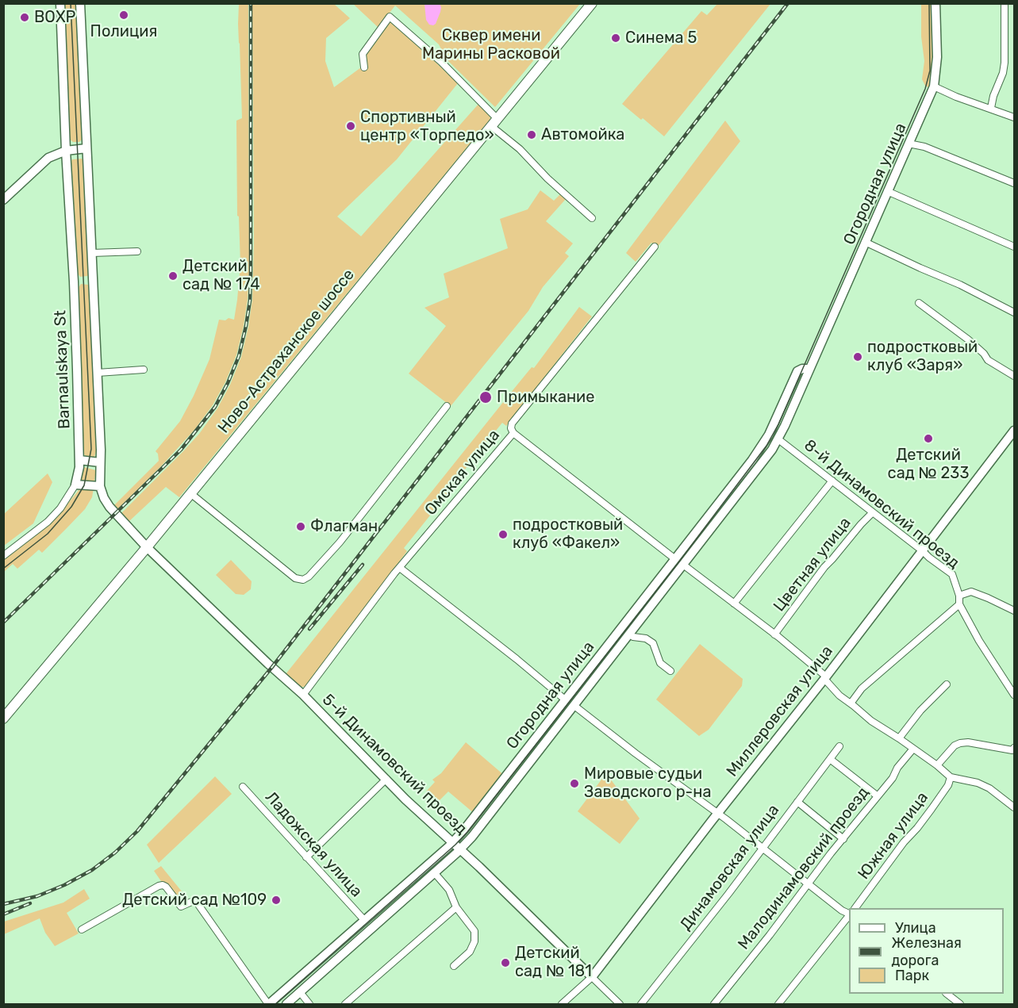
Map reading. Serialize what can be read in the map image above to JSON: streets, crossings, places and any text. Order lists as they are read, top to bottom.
{
  "streets": {
    "main road": ["Ново-Астраханское шоссе"],
    "street": [
      "Огородная улица",
      "Barnaulskaya St",
      "Омская улица",
      "8-й Динамовский проезд",
      "Цветная улица",
      "Миллеровская улица",
      "5-й Динамовский проезд",
      "Южная улица",
      "Ладожская улица",
      "Динамовская улица",
      "Малодинамовский проезд"
    ]
  },
  "crossings": [
    ["Огородная улица", "8-й Динамовский проезд"],
    ["Огородная улица", "5-й Динамовский проезд"],
    ["Огородная улица", "Ладожская улица"],
    ["Ново-Астраханское шоссе", "5-й Динамовский проезд"],
    ["Омская улица", "5-й Динамовский проезд"],
    ["8-й Динамовский проезд", "Цветная улица"],
    ["8-й Динамовский проезд", "Миллеровская улица"],
    ["Миллеровская улица", "5-й Динамовский проезд"]
  ],
  "parks": ["Сквер имени Марины Расковой"],
  "places": [
    "Полиция",
    "ВОХР",
    "Синема 5",
    "Спортивный центр «Торпедо»",
    "Автомойка",
    "Детский сад № 174",
    "подростковый клуб «Заря»",
    "Примыкание",
    "Детский сад № 233",
    "Флагман",
    "подростковый клуб «Факел»",
    "Мировые судьи Заводского р-на",
    "Детский сад №109",
    "Детский сад № 181"
  ],
  "legend": ["Улица", "Железная дорога", "Парк"]
}
